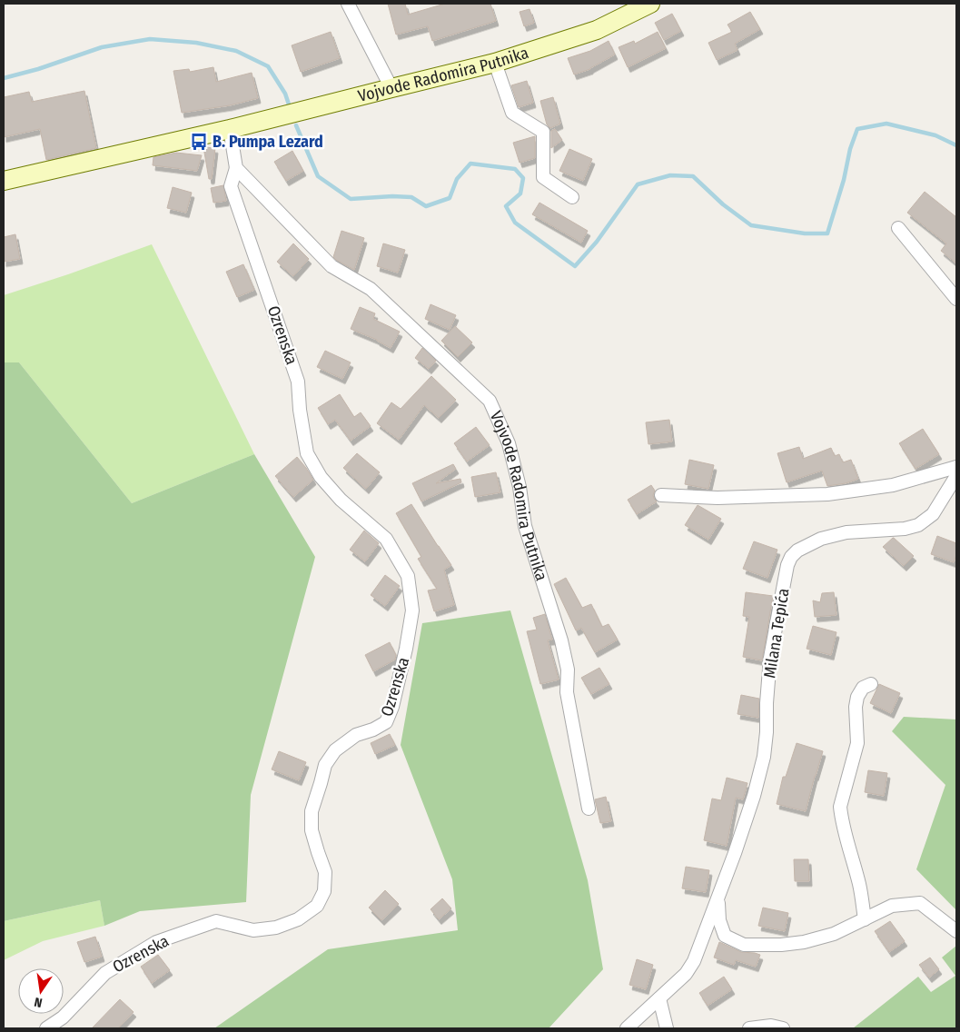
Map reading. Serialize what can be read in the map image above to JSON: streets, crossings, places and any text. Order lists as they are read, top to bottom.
{
  "streets": {
    "main road": ["Vojvode Radomira Putnika"],
    "street": ["Ozrenska", "Milana Tepića"]
  },
  "crossings": [
    ["Vojvode Radomira Putnika", "Ozrenska"]
  ],
  "places": {
    "bus stop": ["B. Pumpa Lezard"]
  },
  "north": "bottom"
}
